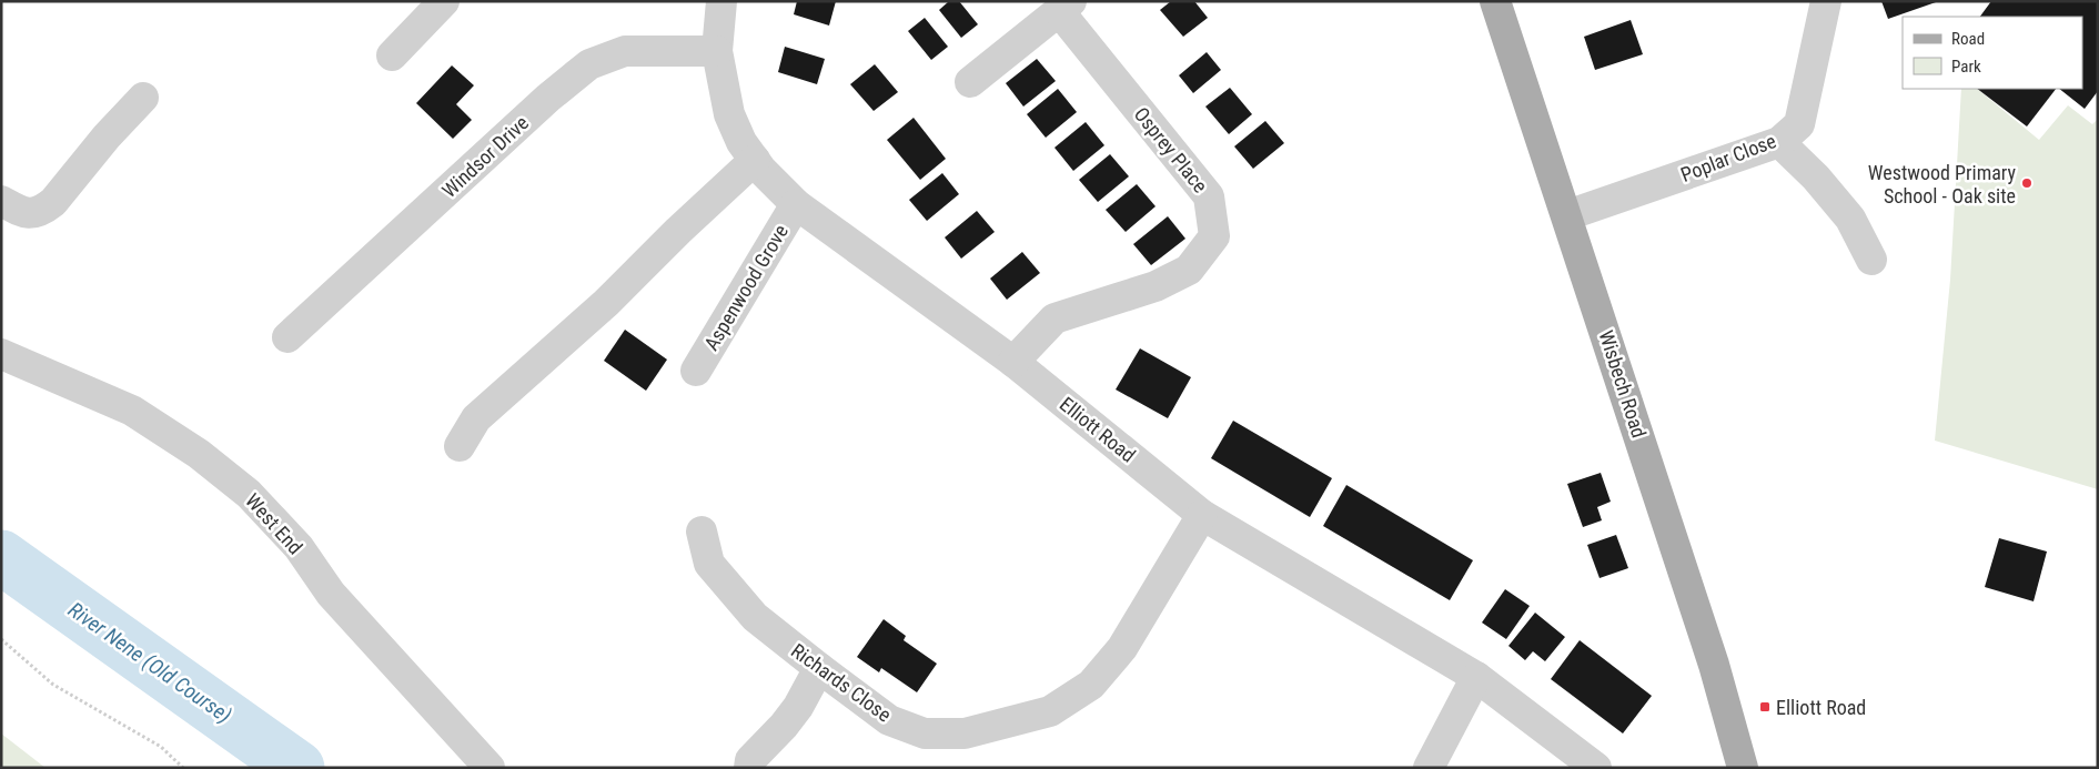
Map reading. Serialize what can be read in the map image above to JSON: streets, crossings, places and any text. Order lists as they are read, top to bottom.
{
  "streets": {
    "main road": ["Wisbech Road"],
    "street": [
      "Osprey Place",
      "Windsor Drive",
      "Poplar Close",
      "Aspenwood Grove",
      "Elliott Road",
      "West End",
      "Richards Close"
    ]
  },
  "crossings": [
    ["Osprey Place", "Elliott Road"],
    ["Windsor Drive", "Elliott Road"],
    ["Poplar Close", "Wisbech Road"],
    ["Aspenwood Grove", "Elliott Road"],
    ["Elliott Road", "Richards Close"]
  ],
  "water": ["River Nene (Old Course)"],
  "places": {
    "other": ["Westwood Primary School - Oak site"],
    "transit": ["Elliott Road"]
  },
  "legend": ["Road", "Park"]
}
